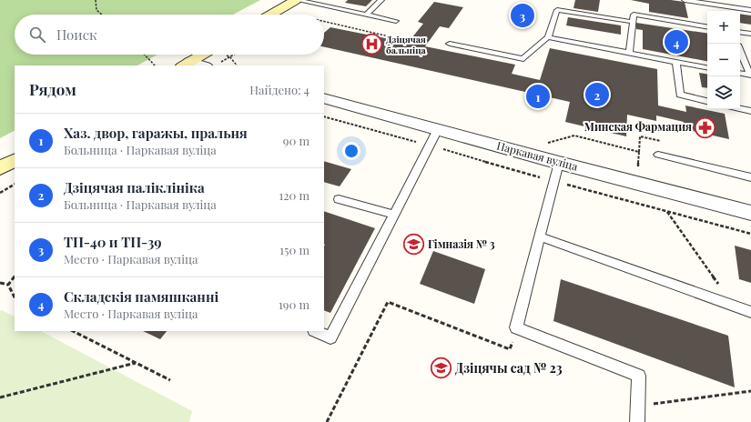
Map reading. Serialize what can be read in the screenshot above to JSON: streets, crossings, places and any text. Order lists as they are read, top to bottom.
{
  "streets": {
    "street": ["Паркавая вуліца"]
  },
  "places": {
    "hospital": ["Дзіцячая бальніца"],
    "pharmacy": ["Минская Фармация"],
    "school or university": ["Гімназія № 3", "Дзіцячы сад № 23"]
  },
  "page": {
    "pins": [
      "3",
      "4",
      "2",
      "1"
    ],
    "map_buttons": ["+", "−"],
    "search": "Поиск",
    "heading": ["Рядом", "Найдено: 4"],
    "list": [
      {
        "mark": "1",
        "name": "Хаз. двор, гаражы, пральня",
        "note": "Больница · Паркавая вуліца",
        "value": "90 m"
      },
      {
        "mark": "2",
        "name": "Дзіцячая паліклініка",
        "note": "Больница · Паркавая вуліца",
        "value": "120 m"
      },
      {
        "mark": "3",
        "name": "ТП-40 и ТП-39",
        "note": "Место · Паркавая вуліца",
        "value": "150 m"
      },
      {
        "mark": "4",
        "name": "Складскія памяшканні",
        "note": "Место · Паркавая вуліца",
        "value": "190 m"
      }
    ]
  }
}
